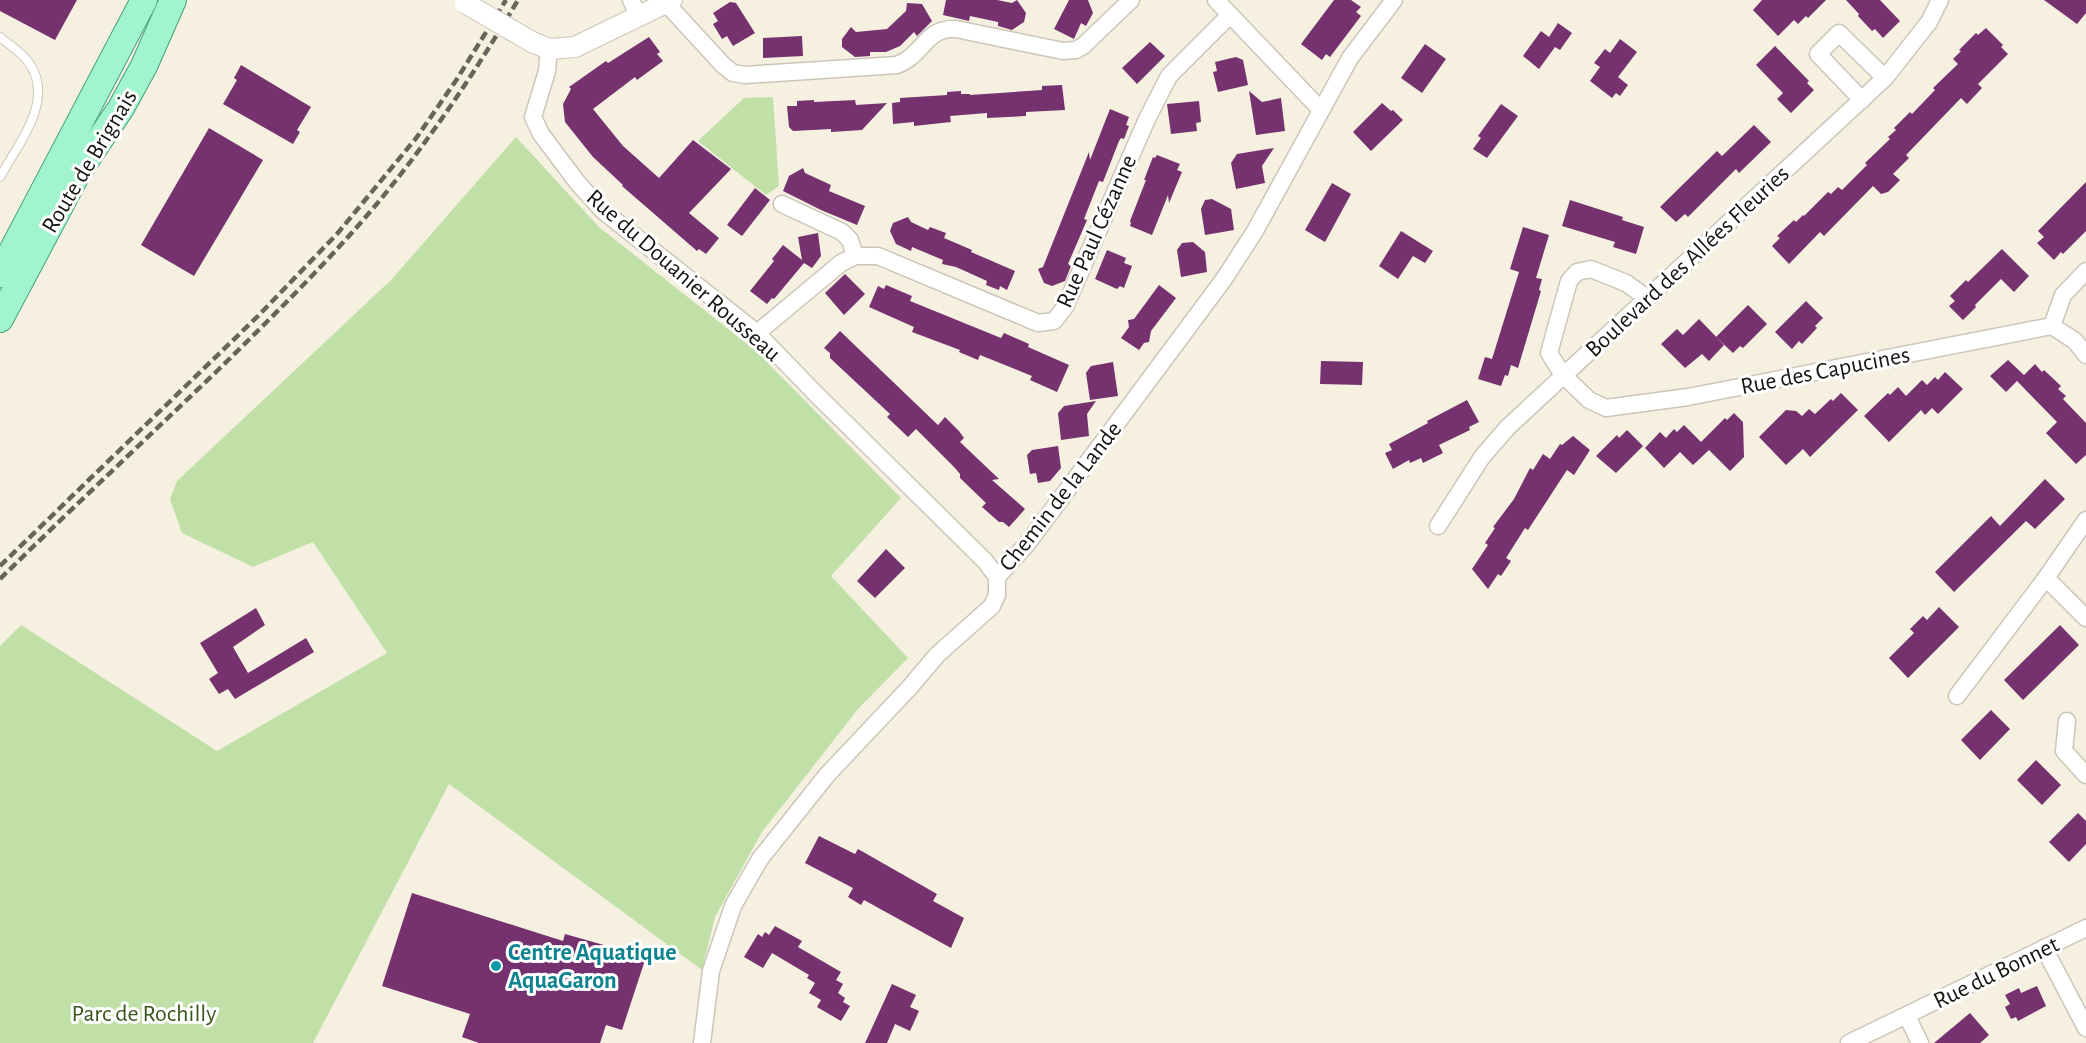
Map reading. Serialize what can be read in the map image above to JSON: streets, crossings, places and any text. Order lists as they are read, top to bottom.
{
  "streets": {
    "main road": ["Route de Brignais"],
    "street": [
      "Rue Paul Cézanne",
      "Boulevard des Allées Fleuries",
      "Rue du Douanier Rousseau",
      "Rue des Capucines",
      "Chemin de la Lande",
      "Rue du Bonnet"
    ]
  },
  "crossings": [
    ["Boulevard des Allées Fleuries", "Rue des Capucines"],
    ["Rue du Douanier Rousseau", "Chemin de la Lande"]
  ],
  "parks": ["Parc de Rochilly"],
  "places": ["Centre Aquatique AquaGaron"]
}
